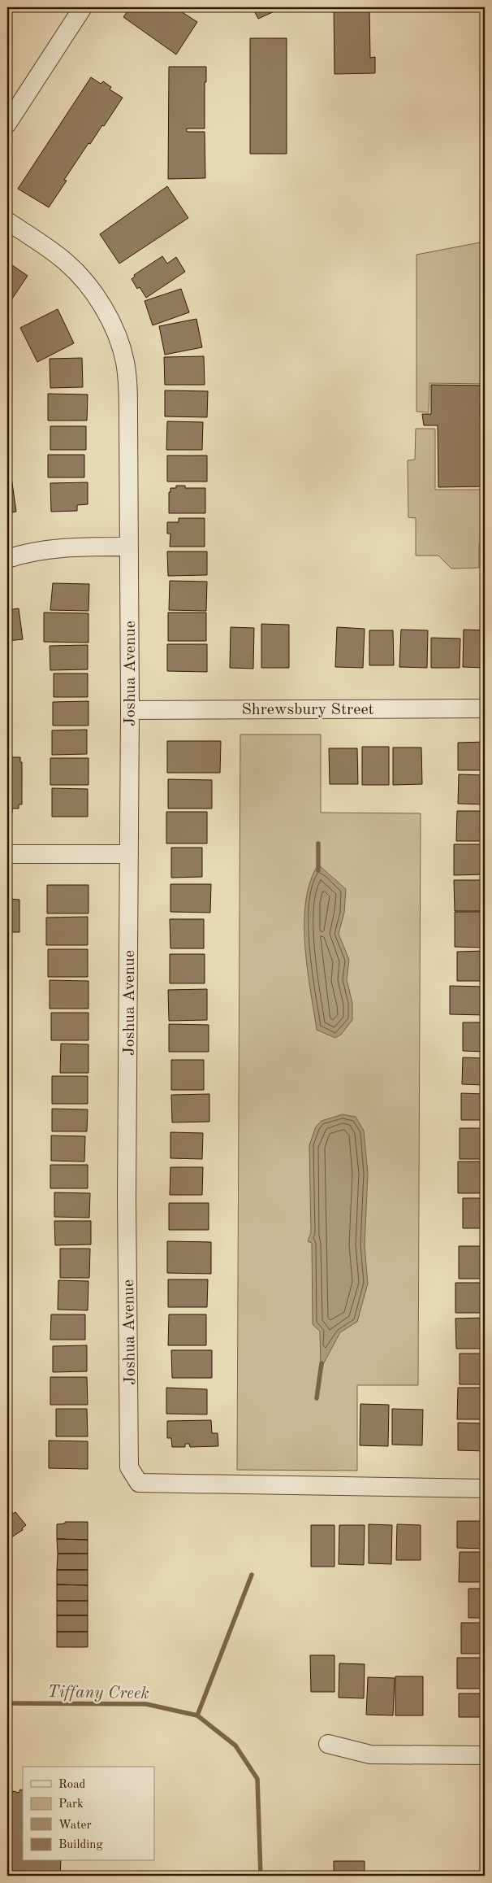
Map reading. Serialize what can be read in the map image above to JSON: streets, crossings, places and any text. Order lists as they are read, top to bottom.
{
  "streets": {
    "street": ["Joshua Avenue", "Shrewsbury Street"]
  },
  "crossings": [
    ["Joshua Avenue", "Shrewsbury Street"]
  ],
  "water": ["Tiffany Creek"],
  "legend": [
    "Road",
    "Park",
    "Water",
    "Building"
  ]
}
